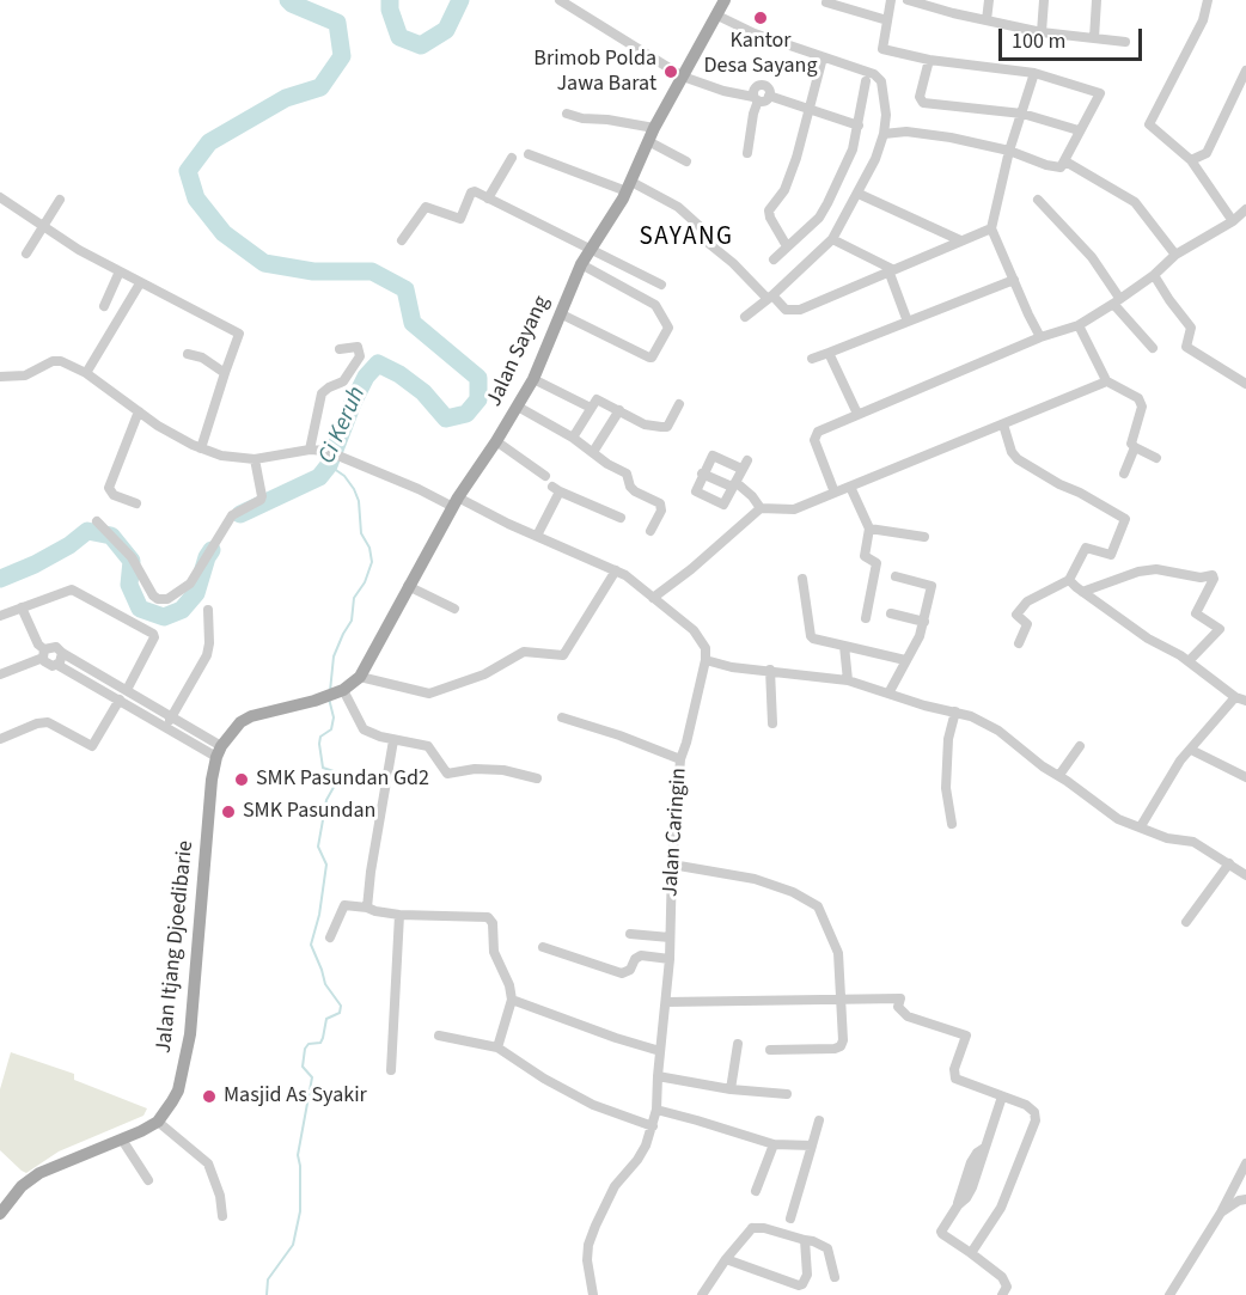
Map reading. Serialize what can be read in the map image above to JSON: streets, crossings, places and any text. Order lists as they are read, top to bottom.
{
  "streets": {
    "main road": ["Jalan Sayang", "Jalan Itjang Djoedibarie"],
    "street": ["Jalan Caringin"]
  },
  "districts": ["SAYANG"],
  "water": ["Ci Keruh"],
  "places": [
    "Kantor Desa Sayang",
    "Brimob Polda Jawa Barat",
    "SMK Pasundan Gd2",
    "SMK Pasundan",
    "Masjid As Syakir"
  ],
  "scale_bar": "100 m"
}
